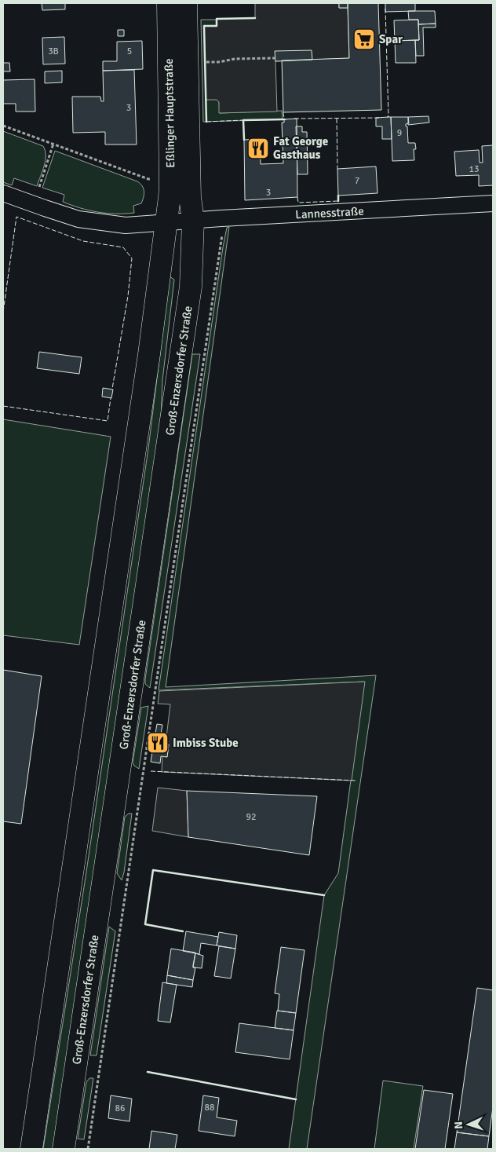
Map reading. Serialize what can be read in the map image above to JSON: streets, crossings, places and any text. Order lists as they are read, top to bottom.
{
  "streets": {
    "main road": ["Eßlinger Hauptstraße", "Groß-Enzersdorfer Straße"],
    "street": ["Lannesstraße"]
  },
  "crossings": [
    ["Eßlinger Hauptstraße", "Lannesstraße"],
    ["Eßlinger Hauptstraße", "Groß-Enzersdorfer Straße"],
    ["Lannesstraße", "Groß-Enzersdorfer Straße"]
  ],
  "places": {
    "supermarket": ["Spar"],
    "restaurant": ["Fat George Gasthaus", "Imbiss Stube"]
  },
  "house_numbers": [
    "3B",
    "5",
    "3",
    "9",
    "13",
    "7",
    "3",
    "92",
    "88",
    "86"
  ],
  "north": "left"
}
